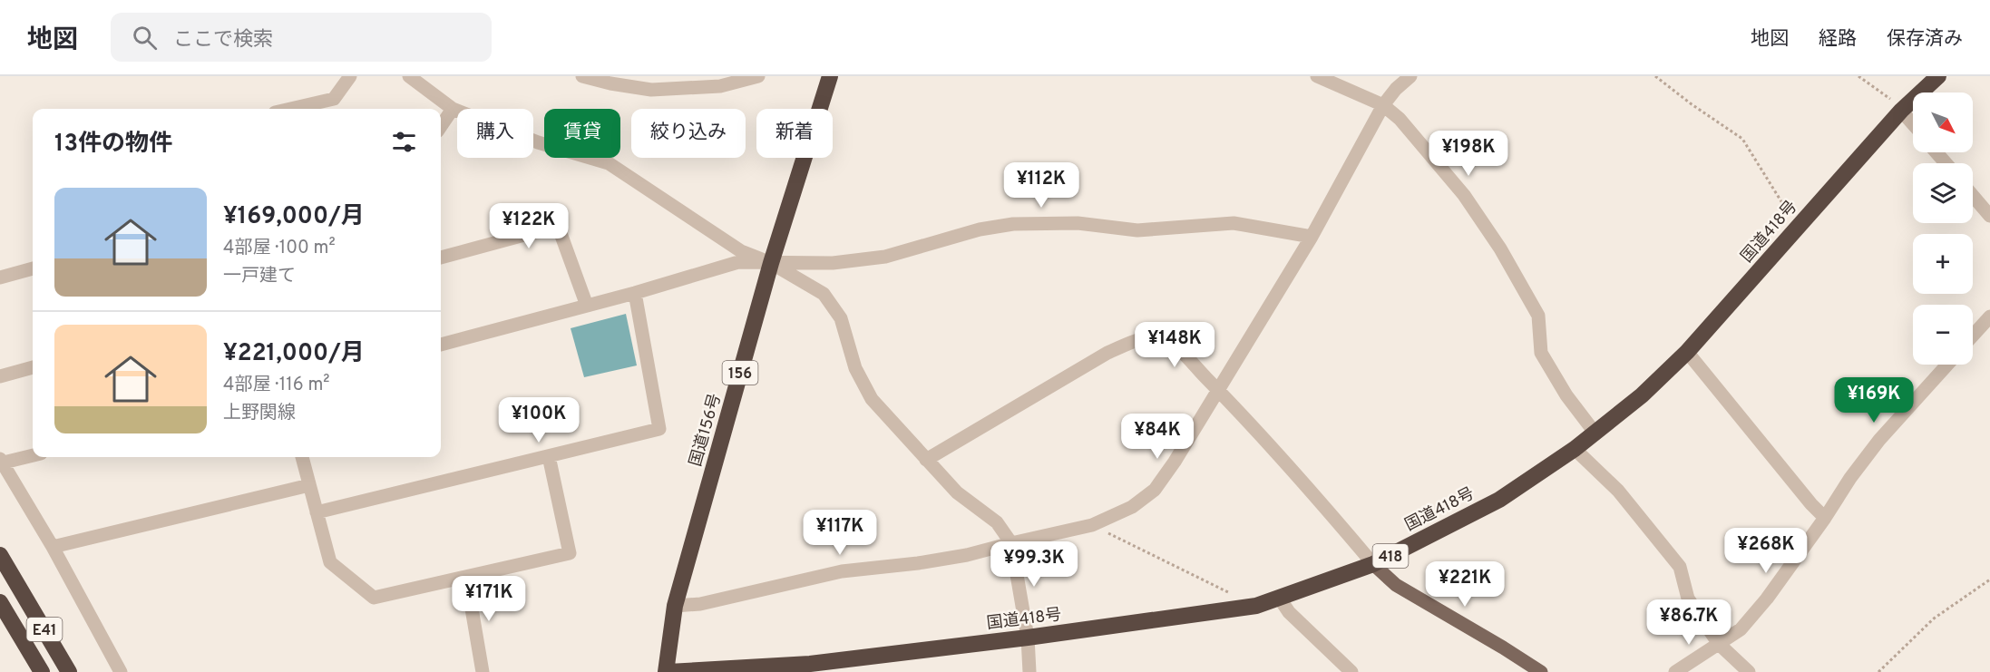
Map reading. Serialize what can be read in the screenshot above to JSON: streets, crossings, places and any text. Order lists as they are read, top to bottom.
{
  "streets": {
    "highway": [
      "国道418号",
      "156",
      "国道156号",
      "418",
      "E41"
    ]
  },
  "crossings": [
    ["国道418号", "国道156号"]
  ],
  "north": "bottom right",
  "page": {
    "header": "地図",
    "search": "ここで検索",
    "nav": ["地図", "経路", "保存済み"],
    "map_buttons": ["+", "−"],
    "chip": [
      "購入",
      "賃貸",
      "絞り込み",
      "新着"
    ],
    "heading": "13件の物件",
    "price": [
      "¥198K",
      "¥112K",
      "¥122K",
      "¥148K",
      "¥169K",
      "¥100K",
      "¥84K",
      "¥117K",
      "¥268K",
      "¥99.3K",
      "¥221K",
      "¥171K",
      "¥86.7K"
    ],
    "list": [
      {
        "name": "¥169,000/月",
        "note": "4部屋 · 100 m² · 一戸建て"
      },
      {
        "name": "¥221,000/月",
        "note": "4部屋 · 116 m² · 上野関線"
      }
    ]
  }
}
